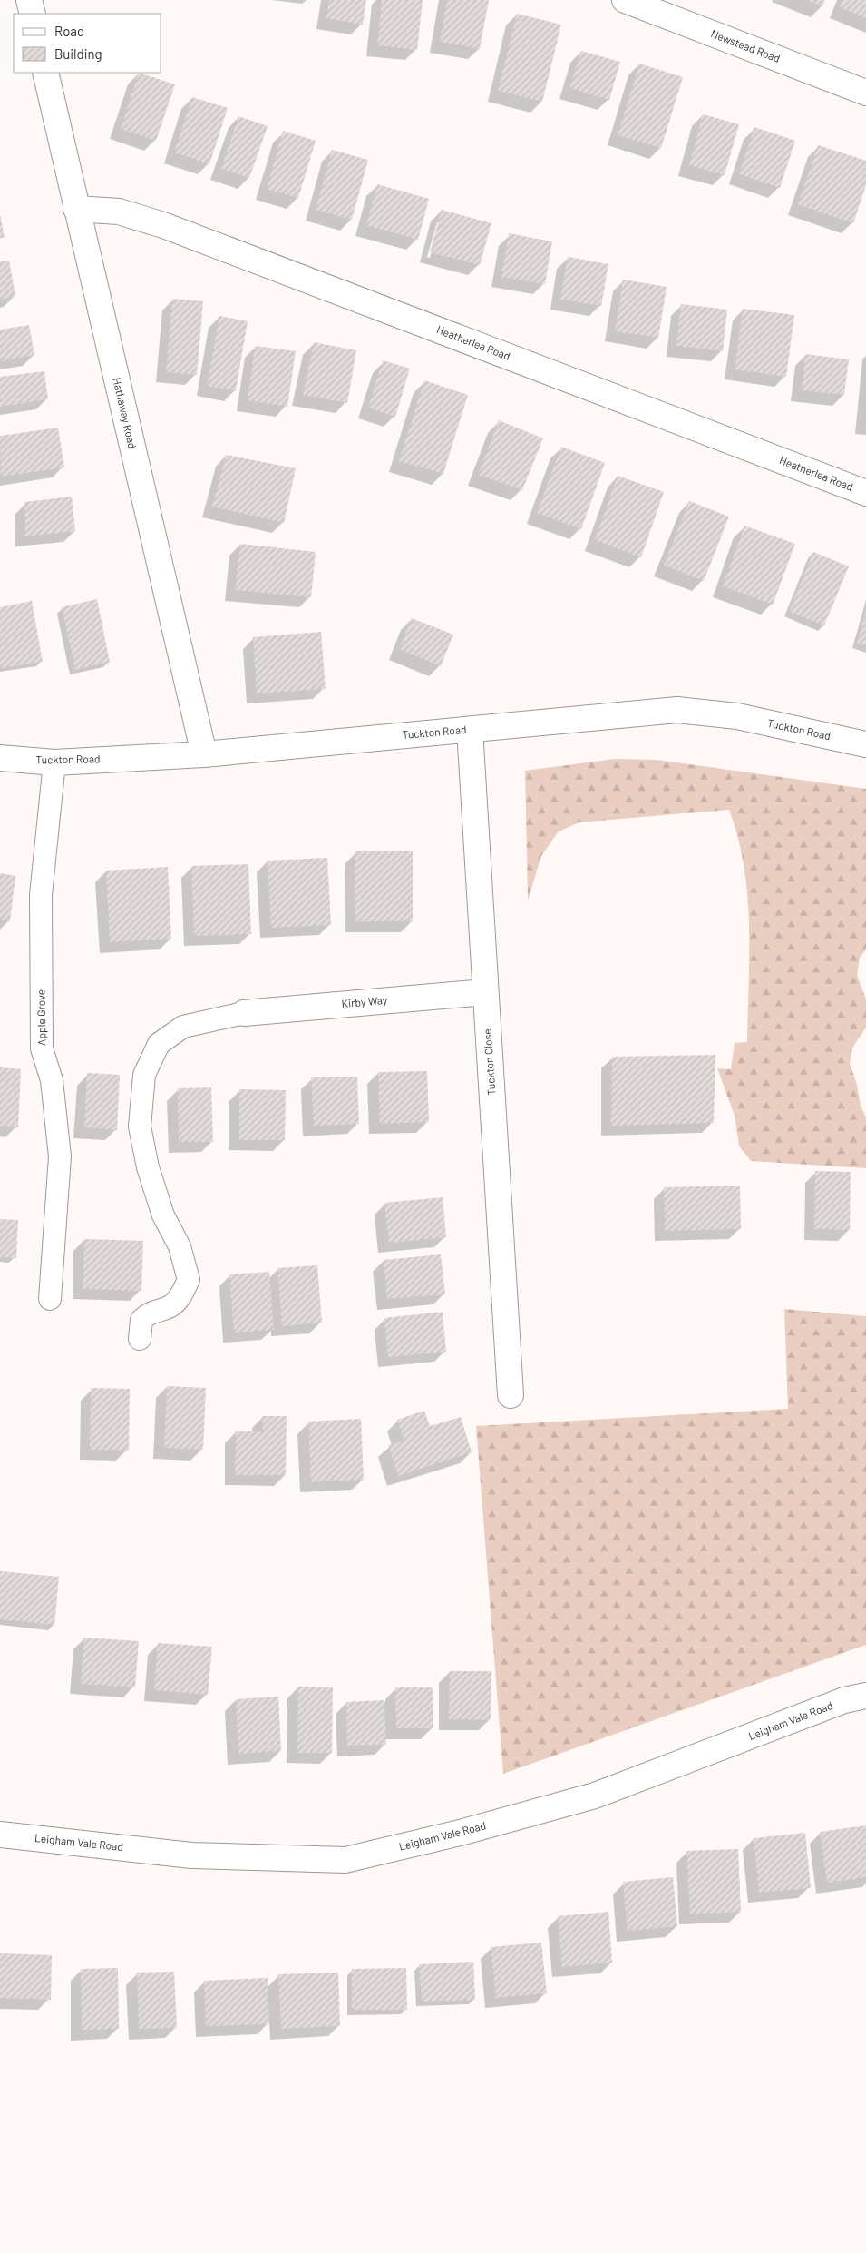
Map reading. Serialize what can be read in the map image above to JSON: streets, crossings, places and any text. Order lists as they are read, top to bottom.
{
  "streets": {
    "street": [
      "Newstead Road",
      "Heatherlea Road",
      "Hathaway Road",
      "Tuckton Road",
      "Kirby Way",
      "Tuckton Close",
      "Leigham Vale Road"
    ],
    "lane": ["Apple Grove"]
  },
  "crossings": [
    ["Heatherlea Road", "Hathaway Road"],
    ["Hathaway Road", "Tuckton Road"],
    ["Tuckton Road", "Apple Grove"],
    ["Tuckton Road", "Tuckton Close"],
    ["Kirby Way", "Tuckton Close"]
  ],
  "legend": ["Road", "Building"]
}
